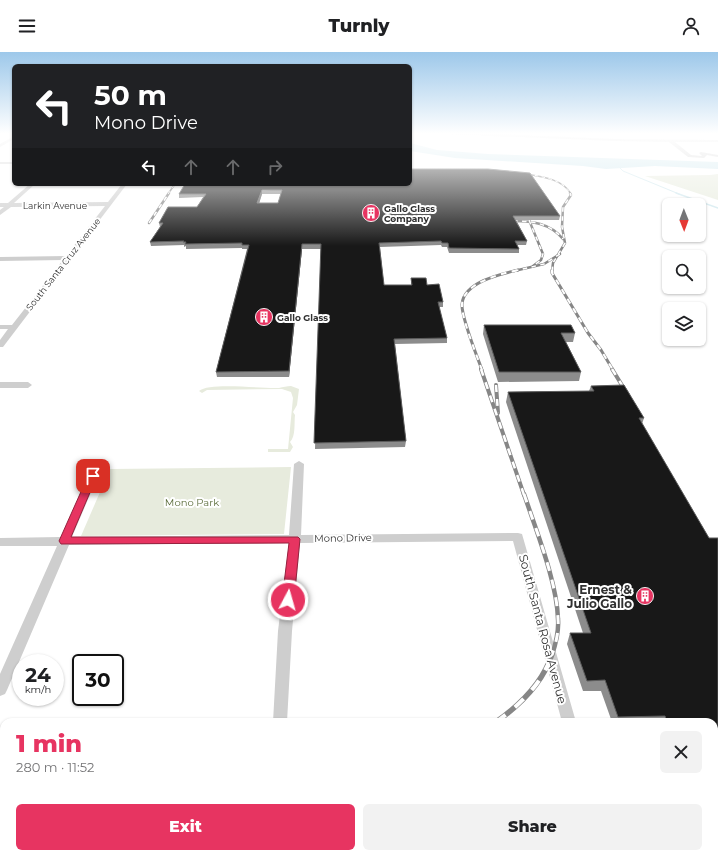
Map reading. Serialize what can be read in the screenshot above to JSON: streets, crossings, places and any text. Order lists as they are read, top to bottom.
{
  "streets": {
    "street": [
      "Larkin Avenue",
      "South Santa Cruz Avenue",
      "Mono Drive",
      "South Santa Rosa Avenue"
    ]
  },
  "crossings": [
    ["Larkin Avenue", "South Santa Cruz Avenue"],
    ["Mono Drive", "South Santa Rosa Avenue"]
  ],
  "parks": ["Mono Park"],
  "places": {
    "building": ["Gallo Glass Company", "Gallo Glass", "Ernest & Julio Gallo"]
  },
  "north": "bottom",
  "page": {
    "header": "Turnly",
    "turn": ["50 m", "Mono Drive"],
    "speed": "24 km/h",
    "limit": "30",
    "heading": ["1 min", "280 m · 11:52"],
    "buttons": ["Exit", "Share"]
  }
}
